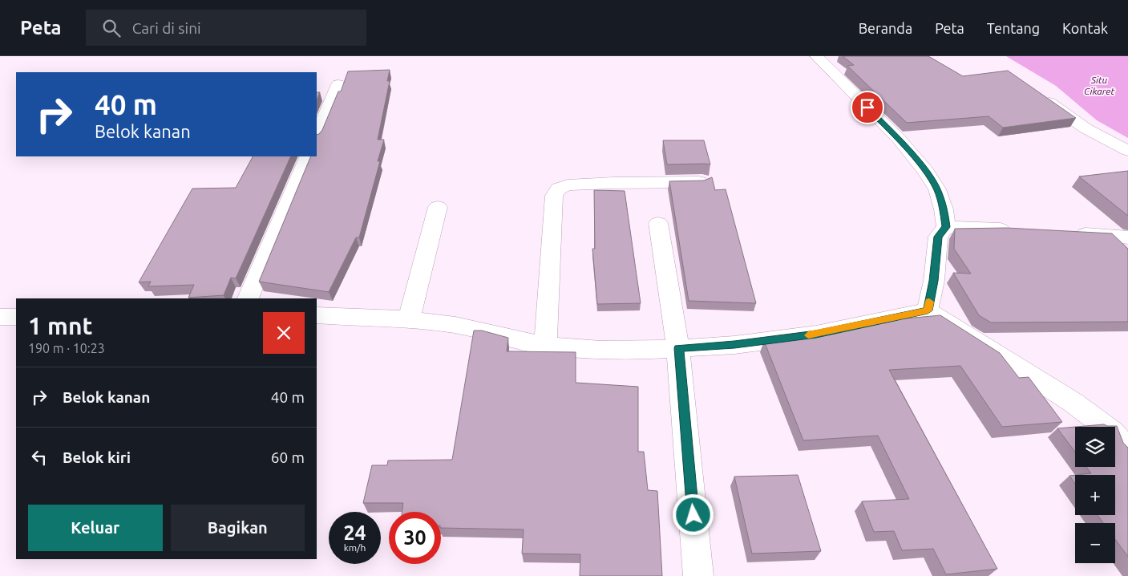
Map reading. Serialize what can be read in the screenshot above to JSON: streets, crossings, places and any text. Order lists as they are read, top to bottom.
{
  "water": ["Situ Cikaret"],
  "page": {
    "header": "Peta",
    "search": "Cari di sini",
    "nav": [
      "Beranda",
      "Peta",
      "Tentang",
      "Kontak"
    ],
    "turn": ["40 m", "Belok kanan"],
    "heading": ["1 mnt", "190 m · 10:23"],
    "list": [
      {
        "name": "Belok kanan",
        "value": "40 m"
      },
      {
        "name": "Belok kiri",
        "value": "60 m"
      }
    ],
    "map_buttons": ["+", "−"],
    "buttons": ["Keluar", "Bagikan"],
    "speed": "24 km/h",
    "limit": "30"
  }
}
